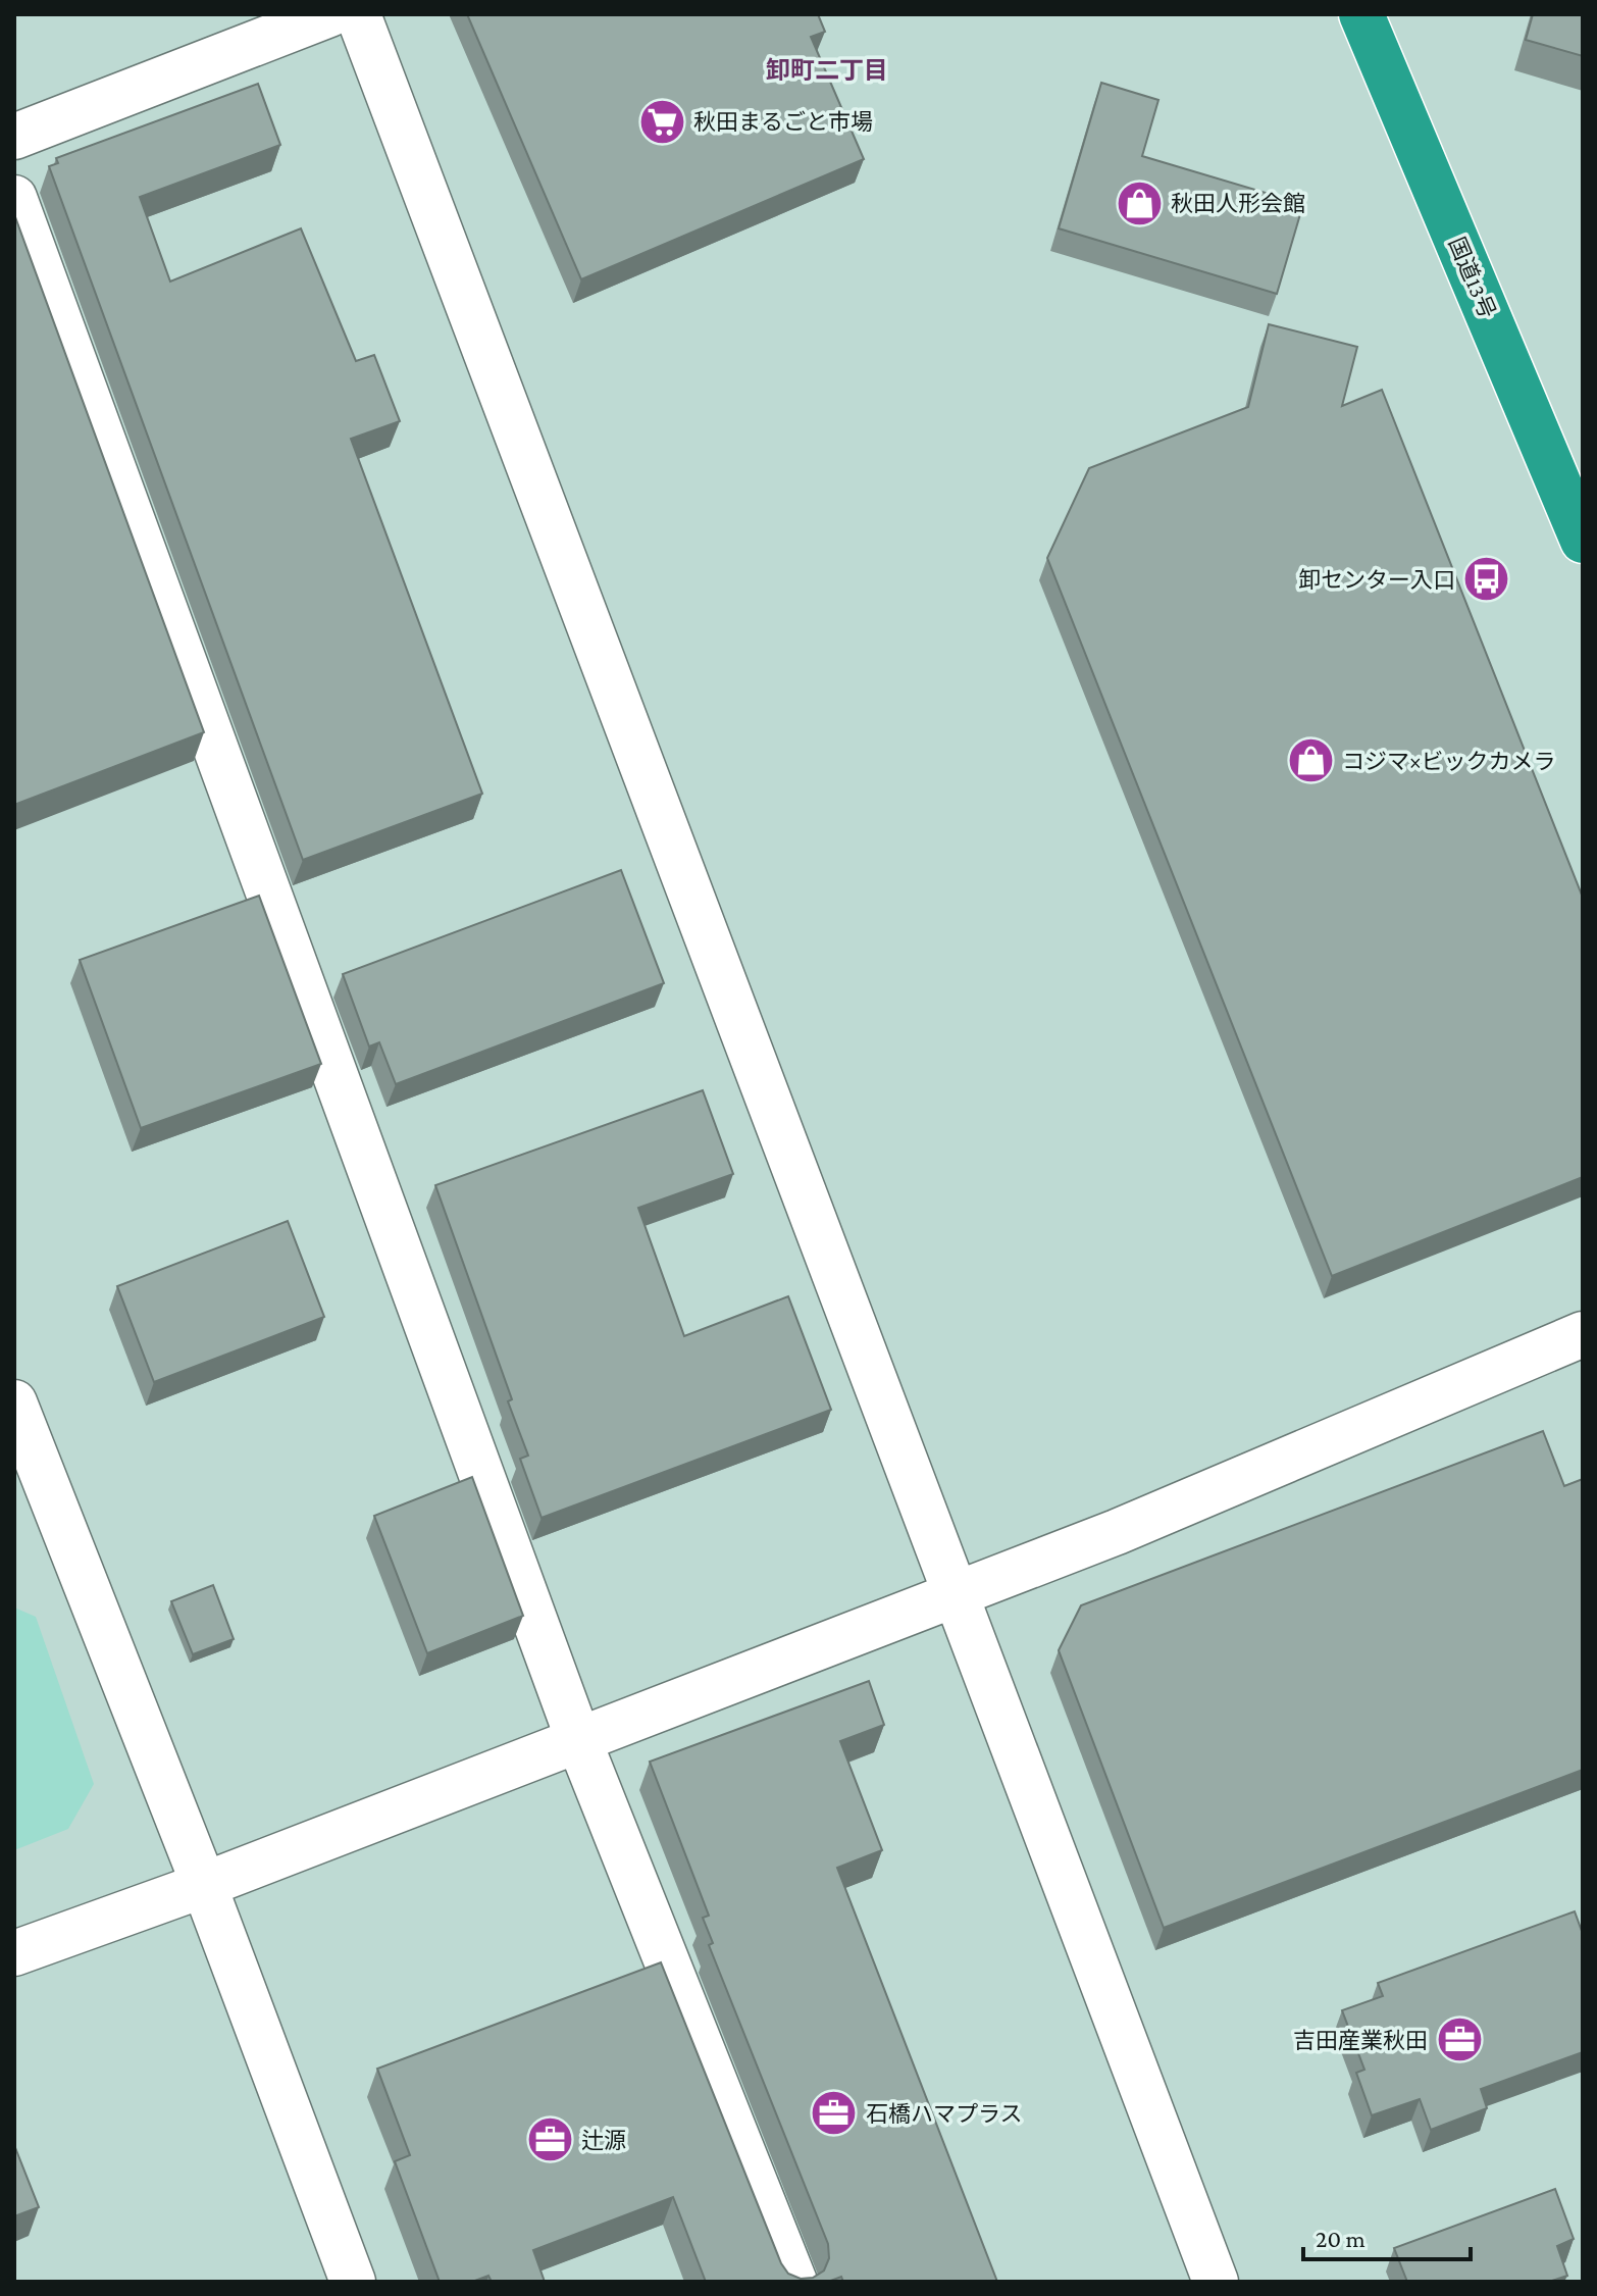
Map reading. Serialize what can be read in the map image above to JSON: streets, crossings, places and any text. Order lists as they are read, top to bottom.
{
  "streets": {
    "highway": ["国道13号"]
  },
  "districts": ["卸町二丁目"],
  "places": {
    "supermarket": ["秋田まるごと市場"],
    "shop": ["秋田人形会館", "コジマ×ビックカメラ"],
    "bus stop": ["卸センター入口"],
    "office": ["吉田産業秋田", "石橋ハマプラス", "辻源"]
  },
  "scale_bar": "20 m"
}
